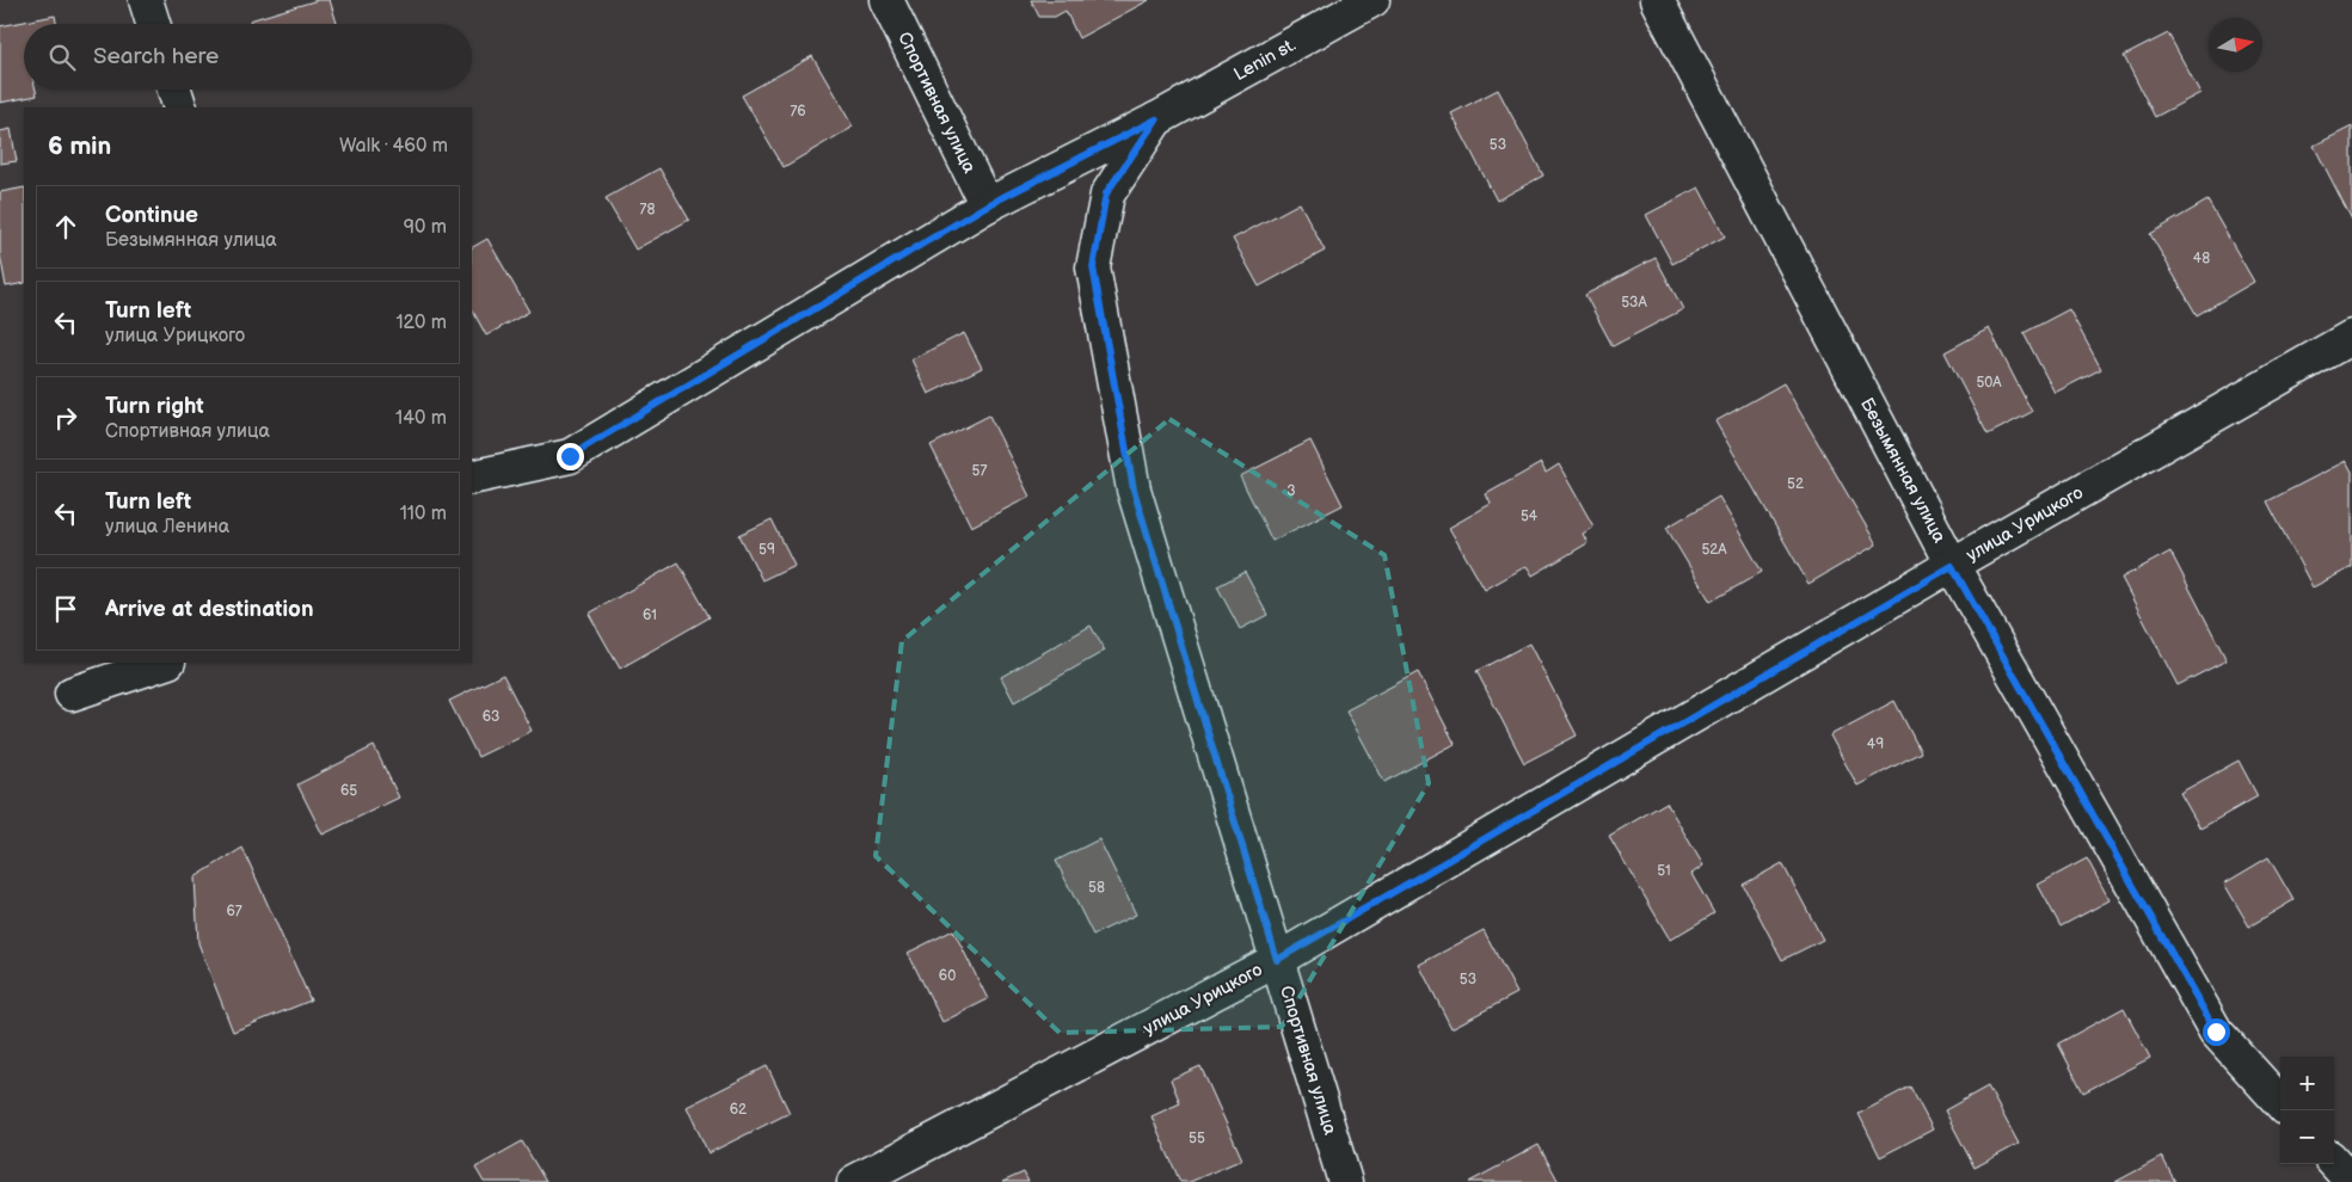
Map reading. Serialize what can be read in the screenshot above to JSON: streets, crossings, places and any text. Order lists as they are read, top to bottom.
{
  "streets": {
    "street": [
      "Lenin st.",
      "Спортивная улица",
      "Безымянная улица",
      "улица Урицкого"
    ]
  },
  "crossings": [
    ["Lenin st.", "Спортивная улица"],
    ["Спортивная улица", "улица Урицкого"],
    ["Безымянная улица", "улица Урицкого"]
  ],
  "house_numbers": [
    "76",
    "53",
    "78",
    "48",
    "53А",
    "50А",
    "57",
    "52",
    "3",
    "54",
    "59",
    "52А",
    "61",
    "63",
    "49",
    "65",
    "51",
    "58",
    "67",
    "60",
    "53",
    "62",
    "55"
  ],
  "north": "right",
  "page": {
    "search": "Search here",
    "heading": ["6 min", "Walk · 460 m"],
    "list": [
      ["Continue", "Безымянная улица", "90 m"],
      ["Turn left", "улица Урицкого", "120 m"],
      ["Turn right", "Спортивная улица", "140 m"],
      ["Turn left", "улица Ленина", "110 m"],
      "Arrive at destination"
    ],
    "map_buttons": ["+", "−"]
  }
}
